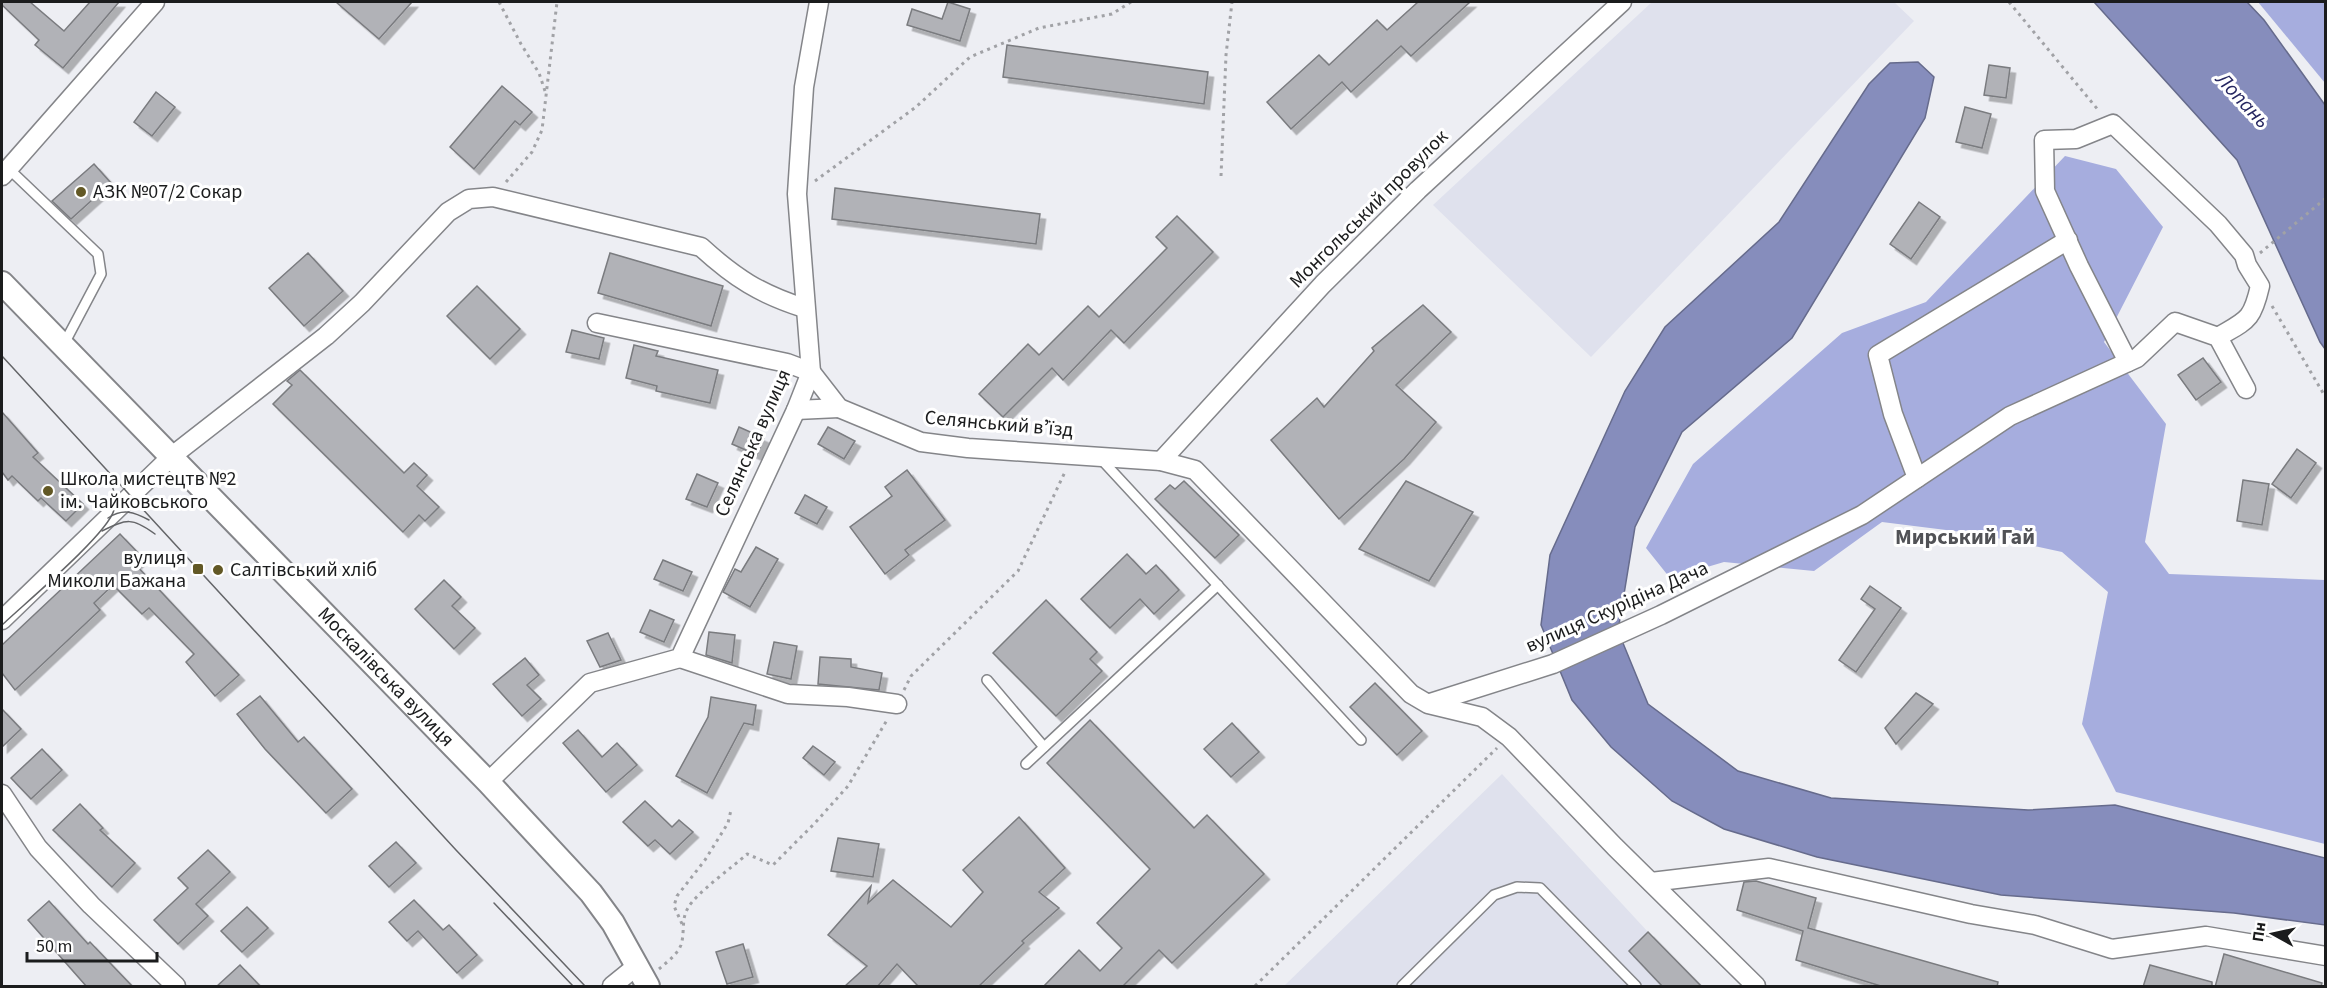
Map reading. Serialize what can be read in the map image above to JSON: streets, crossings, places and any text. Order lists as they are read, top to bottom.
{
  "streets": {
    "street": [
      "Монгольський провулок",
      "Селянський вʼїзд",
      "Селянська вулиця",
      "вулиця Скурідіна Дача",
      "Москалівська вулиця"
    ]
  },
  "crossings": [
    ["Монгольський провулок", "Селянський вʼїзд"],
    ["Селянський вʼїзд", "Селянська вулиця"]
  ],
  "districts": ["Мирський Гай"],
  "water": ["Лопань"],
  "places": {
    "other": ["АЗК №07/2 Сокар", "Школа мистецтв №2 ім. Чайковського", "Салтівський хліб"],
    "transit": ["вулиця Миколи Бажана"]
  },
  "scale_bar": "50 m",
  "north": "left"
}
